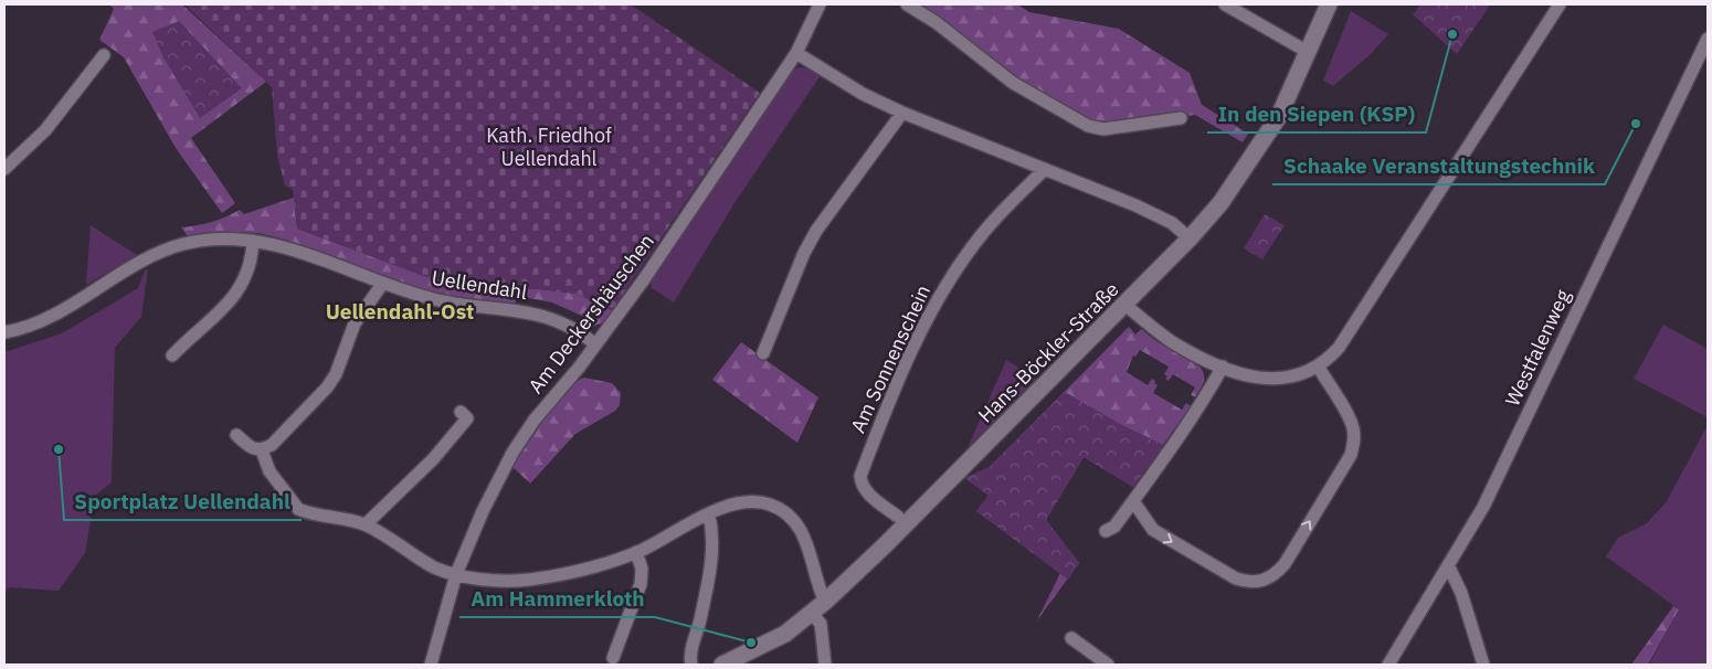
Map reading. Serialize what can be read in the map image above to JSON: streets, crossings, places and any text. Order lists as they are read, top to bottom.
{
  "streets": {
    "street": [
      "Uellendahl",
      "Am Deckershäuschen",
      "Westfalenweg",
      "Hans-Böckler-Straße",
      "Am Sonnenschein"
    ]
  },
  "crossings": [
    ["Uellendahl", "Am Deckershäuschen"]
  ],
  "districts": ["Uellendahl-Ost"],
  "parks": ["Kath. Friedhof Uellendahl"],
  "places": [
    "In den Siepen (KSP)",
    "Schaake Veranstaltungstechnik",
    "Sportplatz Uellendahl",
    "Am Hammerkloth"
  ]
}
